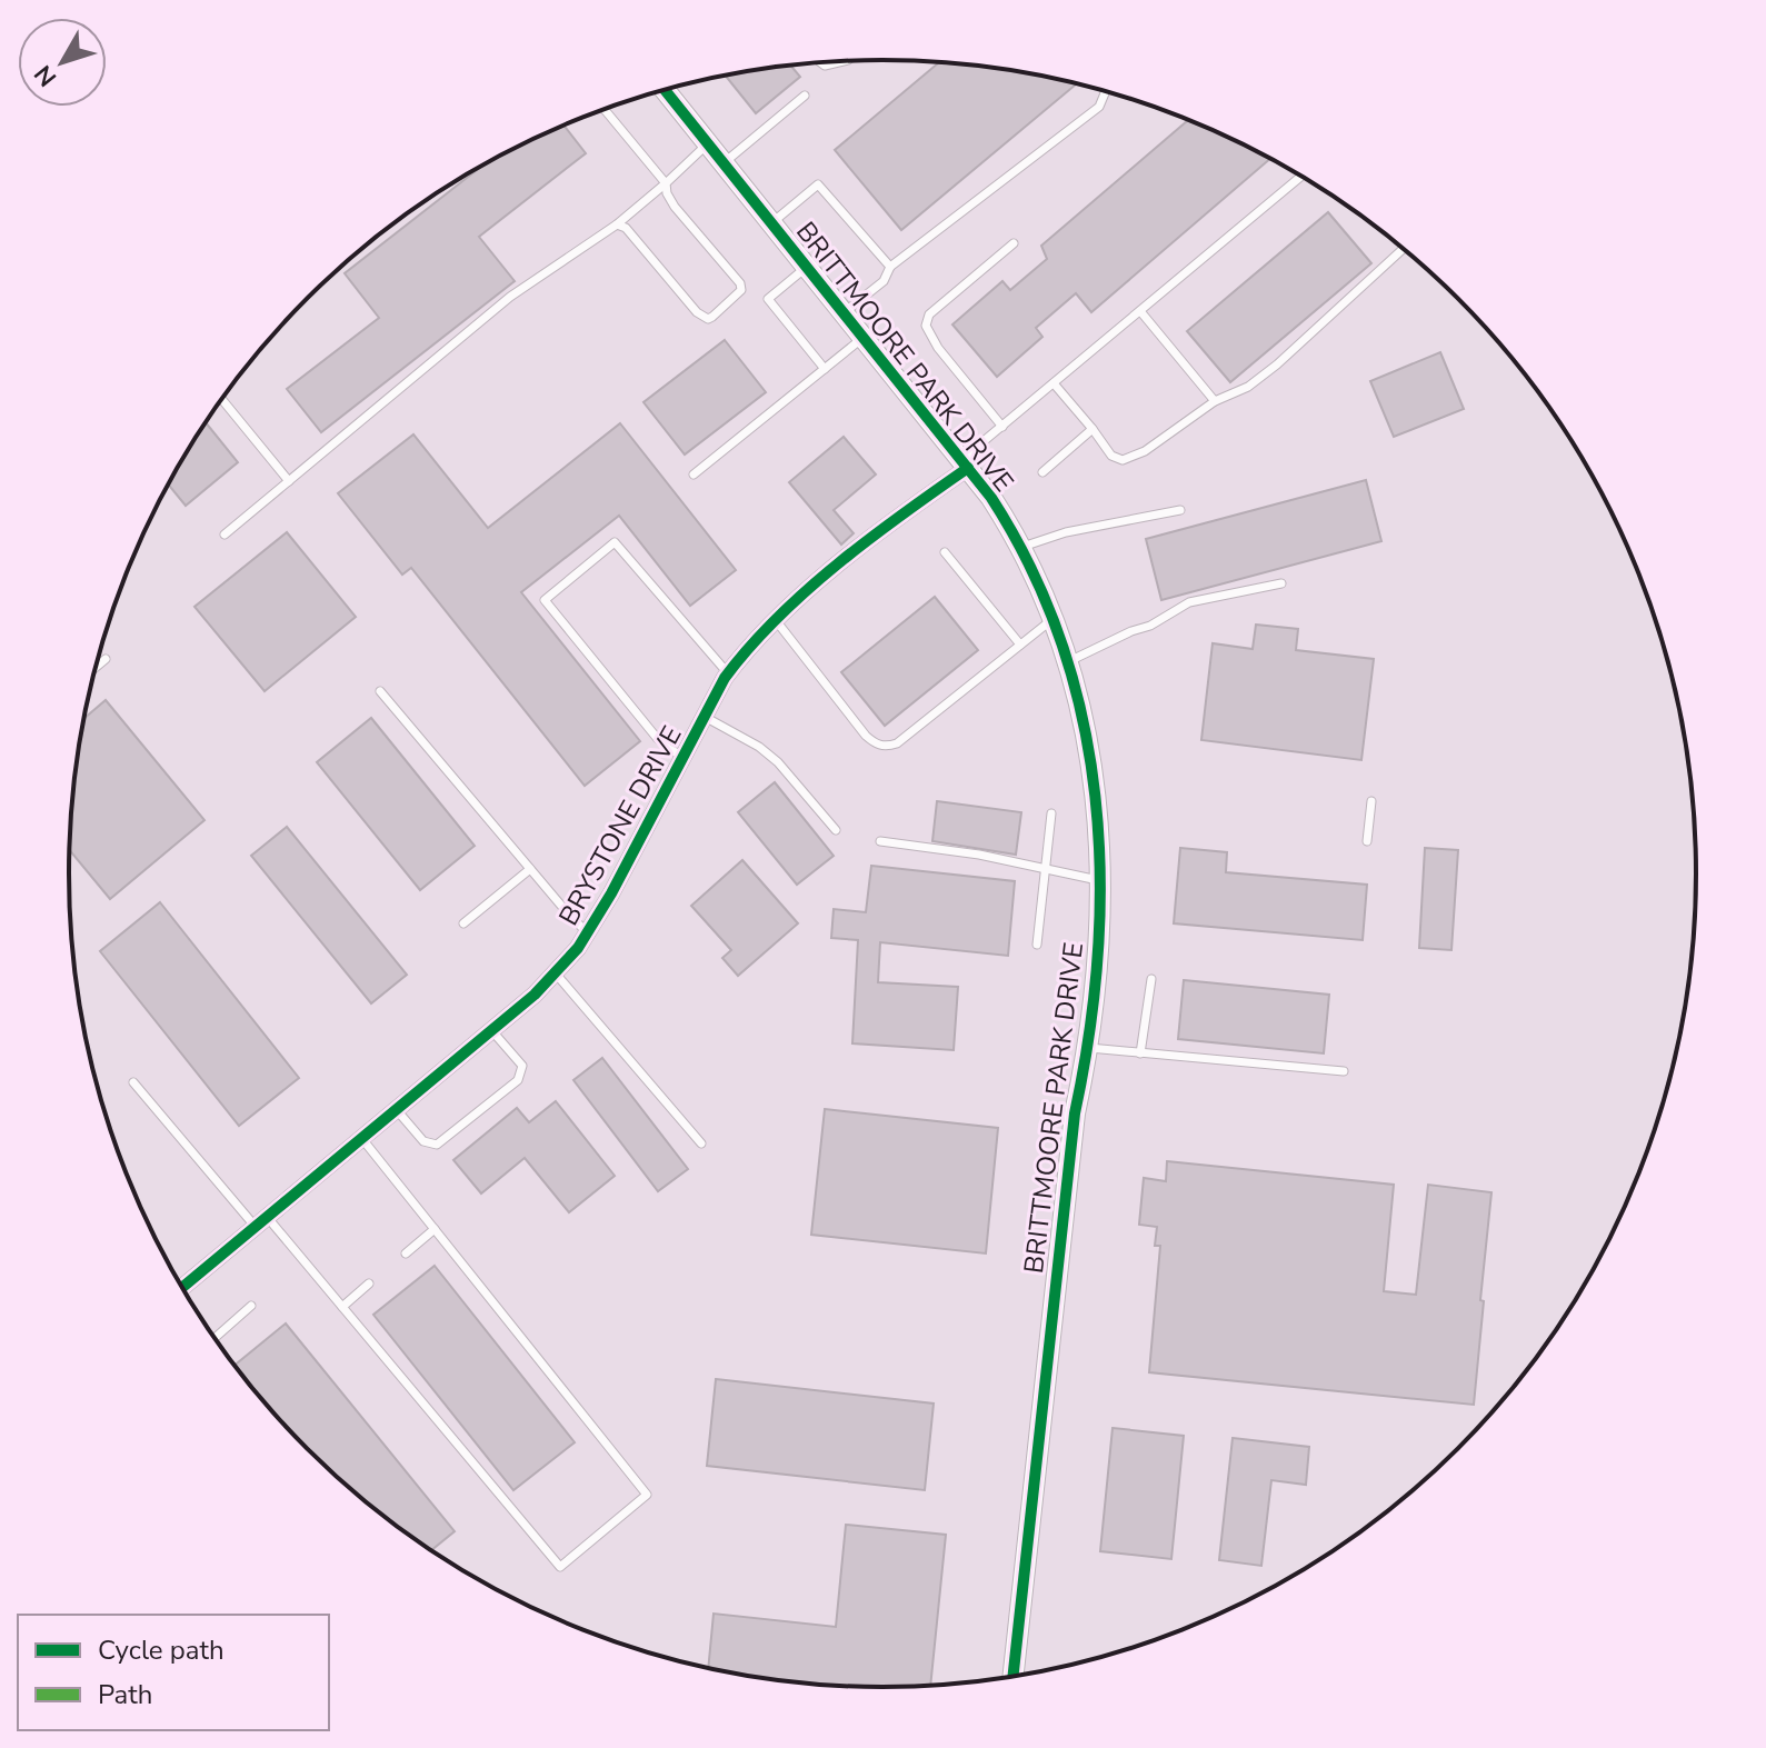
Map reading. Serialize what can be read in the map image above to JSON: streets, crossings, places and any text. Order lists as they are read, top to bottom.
{
  "streets": {
    "street": ["BRITTMOORE PARK DRIVE", "BRYSTONE DRIVE"]
  },
  "crossings": [
    ["BRITTMOORE PARK DRIVE", "BRYSTONE DRIVE"]
  ],
  "legend": ["Cycle path", "Path"],
  "north": "bottom left"
}
